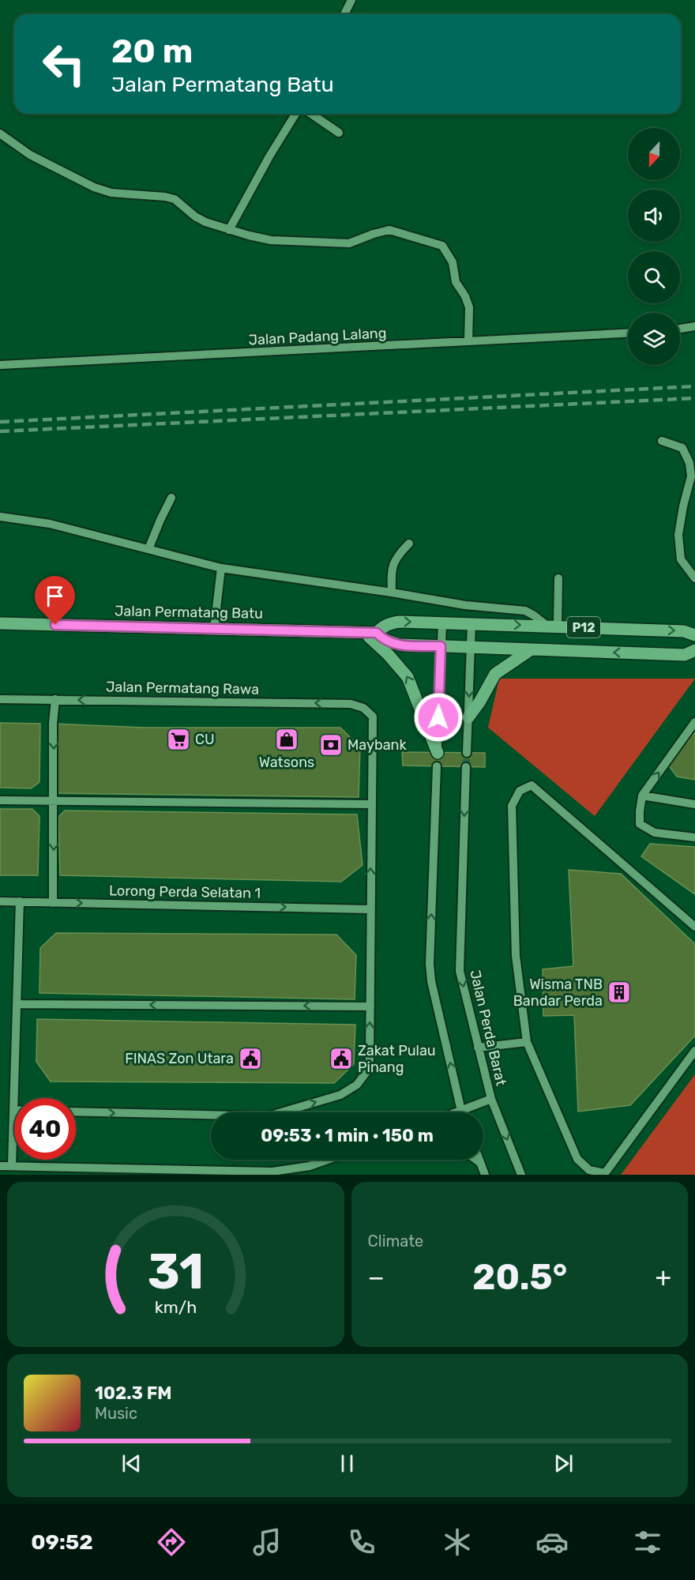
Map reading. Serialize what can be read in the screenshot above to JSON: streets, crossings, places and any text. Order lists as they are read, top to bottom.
{
  "streets": {
    "main road": ["Jalan Permatang Batu", "P12"],
    "street": [
      "Jalan Padang Lalang",
      "Jalan Permatang Rawa",
      "Lorong Perda Selatan 1",
      "Jalan Perda Barat"
    ]
  },
  "crossings": [
    ["Jalan Permatang Batu", "P12"]
  ],
  "one_way": ["Jalan Permatang Rawa", "Lorong Perda Selatan 1"],
  "places": {
    "supermarket": ["CU"],
    "shop": ["Watsons"],
    "bank": ["Maybank"],
    "building": ["Wisma TNB Bandar Perda"],
    "public building": ["FINAS Zon Utara", "Zakat Pulau Pinang"]
  },
  "north": "bottom",
  "page": {
    "turn": ["20 m", "Jalan Permatang Batu"],
    "limit": "40",
    "trip": "09:53 · 1 min · 150 m",
    "tile": "Climate",
    "heat": ["−", "20.5°", "+"],
    "song": ["102.3 FM", "Music"],
    "tabs": "09:52",
    "gauge": ["31", "km/h"]
  }
}
